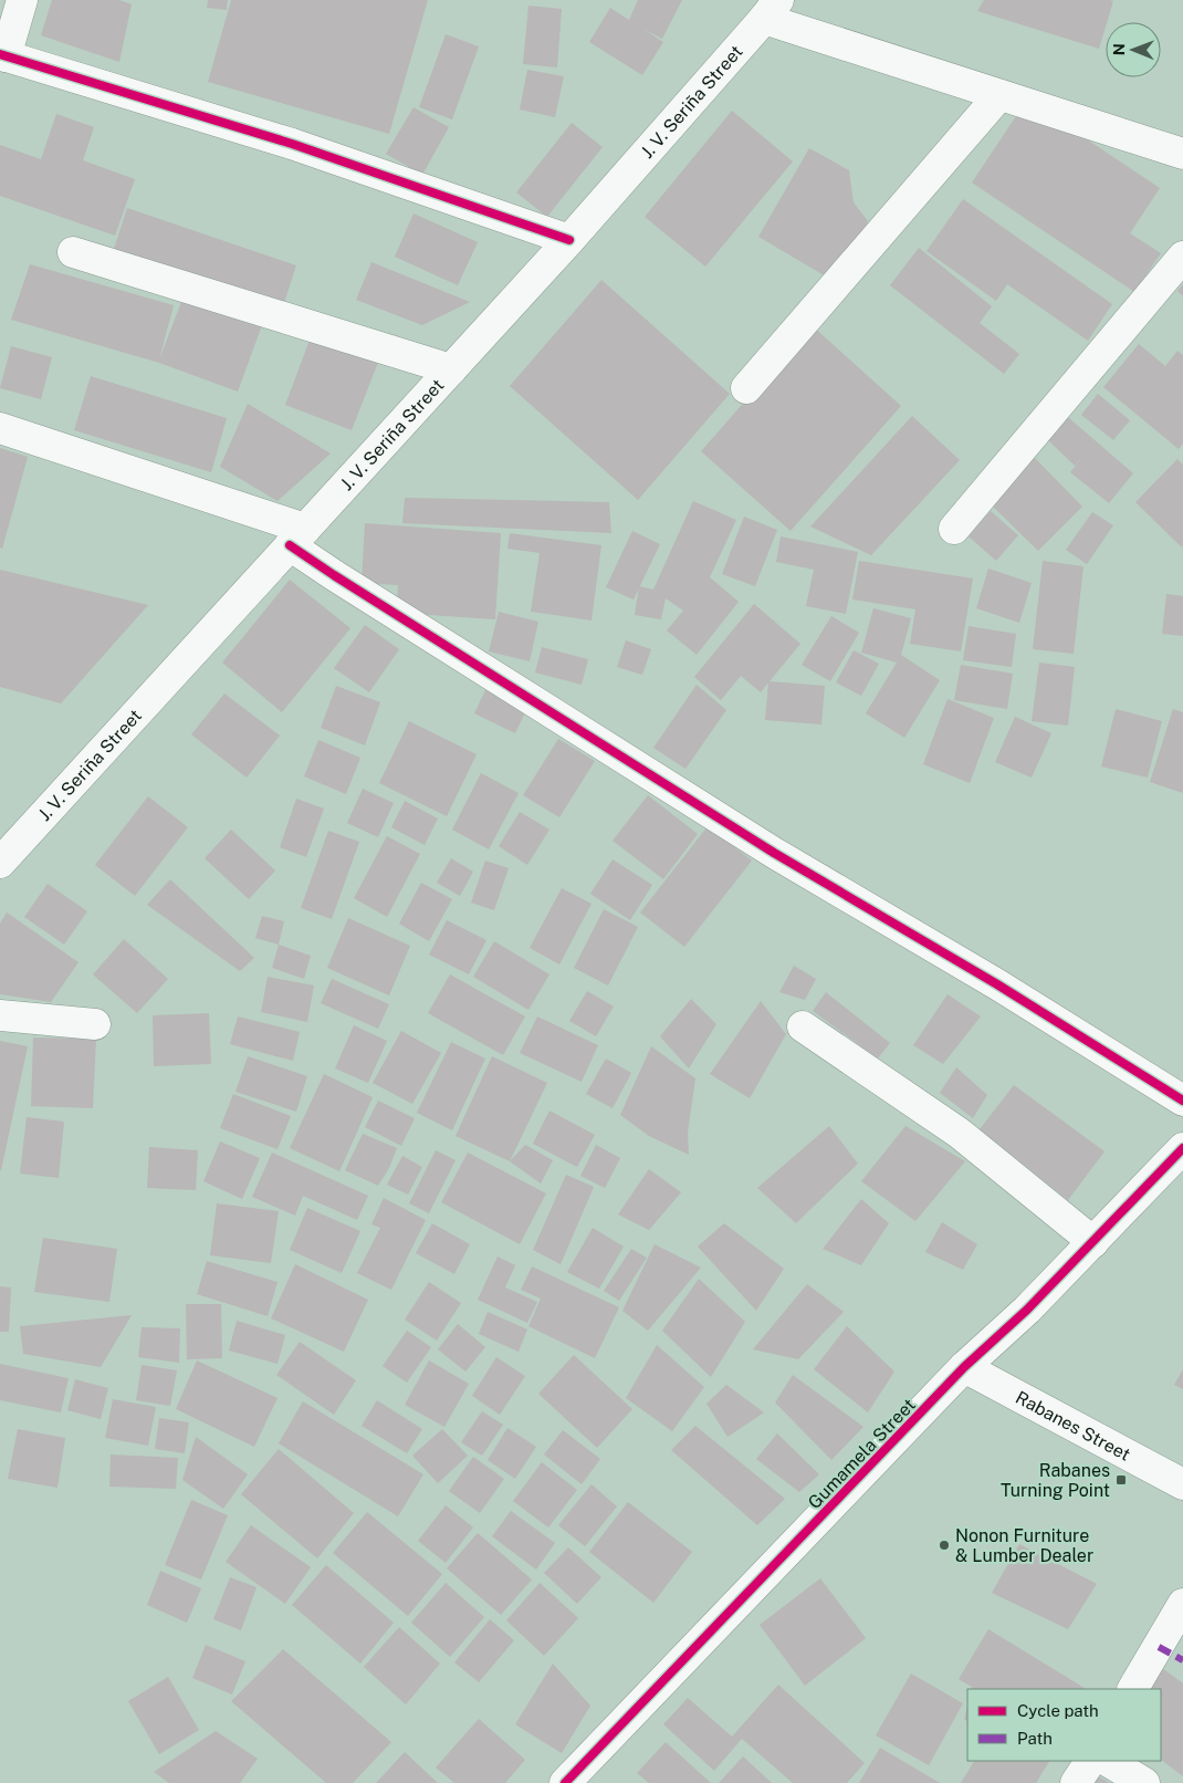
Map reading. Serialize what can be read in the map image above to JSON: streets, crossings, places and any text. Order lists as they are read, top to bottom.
{
  "streets": {
    "street": ["J. V. Seriña Street", "Rabanes Street", "Gumamela Street"]
  },
  "crossings": [
    ["Rabanes Street", "Gumamela Street"]
  ],
  "places": {
    "transit": ["Rabanes Turning Point"],
    "other": ["Nonon Furniture & Lumber Dealer"]
  },
  "legend": ["Cycle path", "Path"],
  "north": "left"
}
